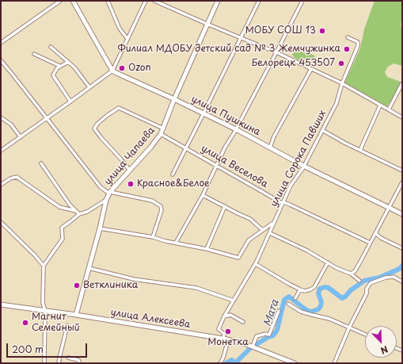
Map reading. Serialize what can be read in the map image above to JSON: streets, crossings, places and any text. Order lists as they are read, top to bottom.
{
  "streets": {
    "street": [
      "улица Пушкина",
      "улица Чапаева",
      "улица Сорока Павших",
      "улица Веселова",
      "улица Алексеева"
    ]
  },
  "crossings": [
    ["улица Пушкина", "улица Чапаева"],
    ["улица Пушкина", "улица Сорока Павших"],
    ["улица Чапаева", "улица Веселова"],
    ["улица Чапаева", "улица Алексеева"],
    ["улица Сорока Павших", "улица Веселова"],
    ["улица Сорока Павших", "улица Алексеева"]
  ],
  "water": ["Мата"],
  "places": [
    "МОБУ СОШ 13",
    "Филиал МДОБУ детский сад № 3 Жемчужинка",
    "Белорецк 453507",
    "Ozon",
    "Красное&Белое",
    "Ветклиника",
    "Магнит Семейный",
    "Монетка"
  ],
  "scale_bar": "200 m",
  "north": "bottom right"
}
